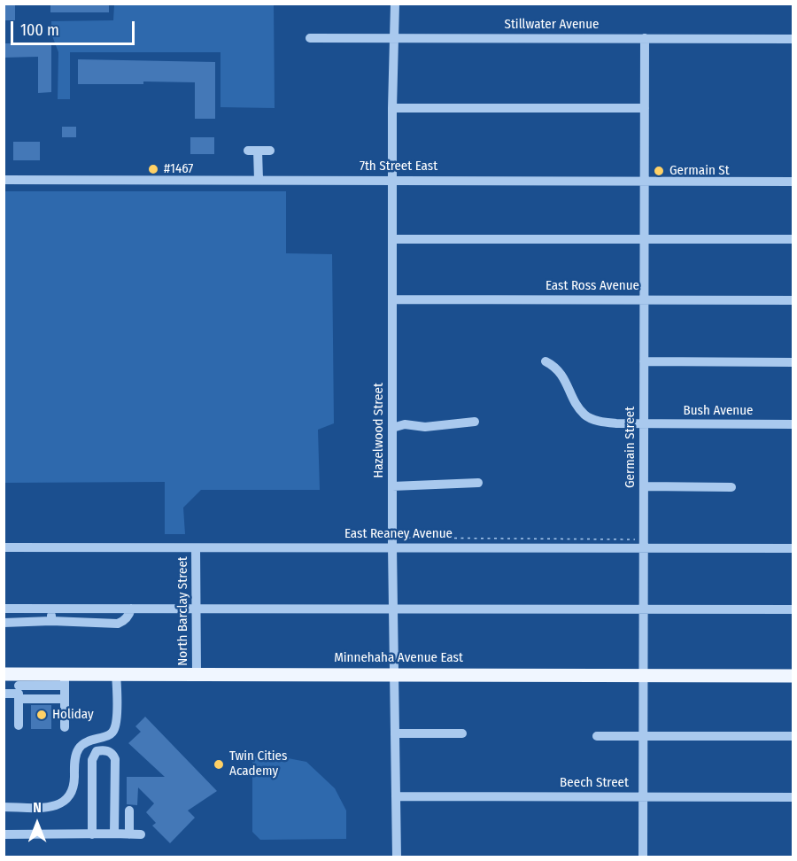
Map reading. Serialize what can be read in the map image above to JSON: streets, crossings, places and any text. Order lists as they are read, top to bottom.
{
  "streets": {
    "main road": ["Minnehaha Avenue East"],
    "street": [
      "Stillwater Avenue",
      "7th Street East",
      "East Ross Avenue",
      "Bush Avenue",
      "Hazelwood Street",
      "Germain Street",
      "East Reaney Avenue",
      "North Barclay Street",
      "Beech Street"
    ]
  },
  "crossings": [
    ["Stillwater Avenue", "Hazelwood Street"],
    ["Stillwater Avenue", "Germain Street"],
    ["7th Street East", "Hazelwood Street"],
    ["7th Street East", "Germain Street"],
    ["East Ross Avenue", "Hazelwood Street"],
    ["East Ross Avenue", "Germain Street"],
    ["Bush Avenue", "Germain Street"],
    ["Hazelwood Street", "East Reaney Avenue"],
    ["Hazelwood Street", "Minnehaha Avenue East"],
    ["Hazelwood Street", "Beech Street"],
    ["Germain Street", "East Reaney Avenue"],
    ["Germain Street", "Minnehaha Avenue East"],
    ["Germain Street", "Beech Street"],
    ["East Reaney Avenue", "North Barclay Street"],
    ["North Barclay Street", "Minnehaha Avenue East"]
  ],
  "places": [
    "#1467",
    "Germain St",
    "Holiday",
    "Twin Cities Academy"
  ],
  "scale_bar": "100 m",
  "north": "top"
}
